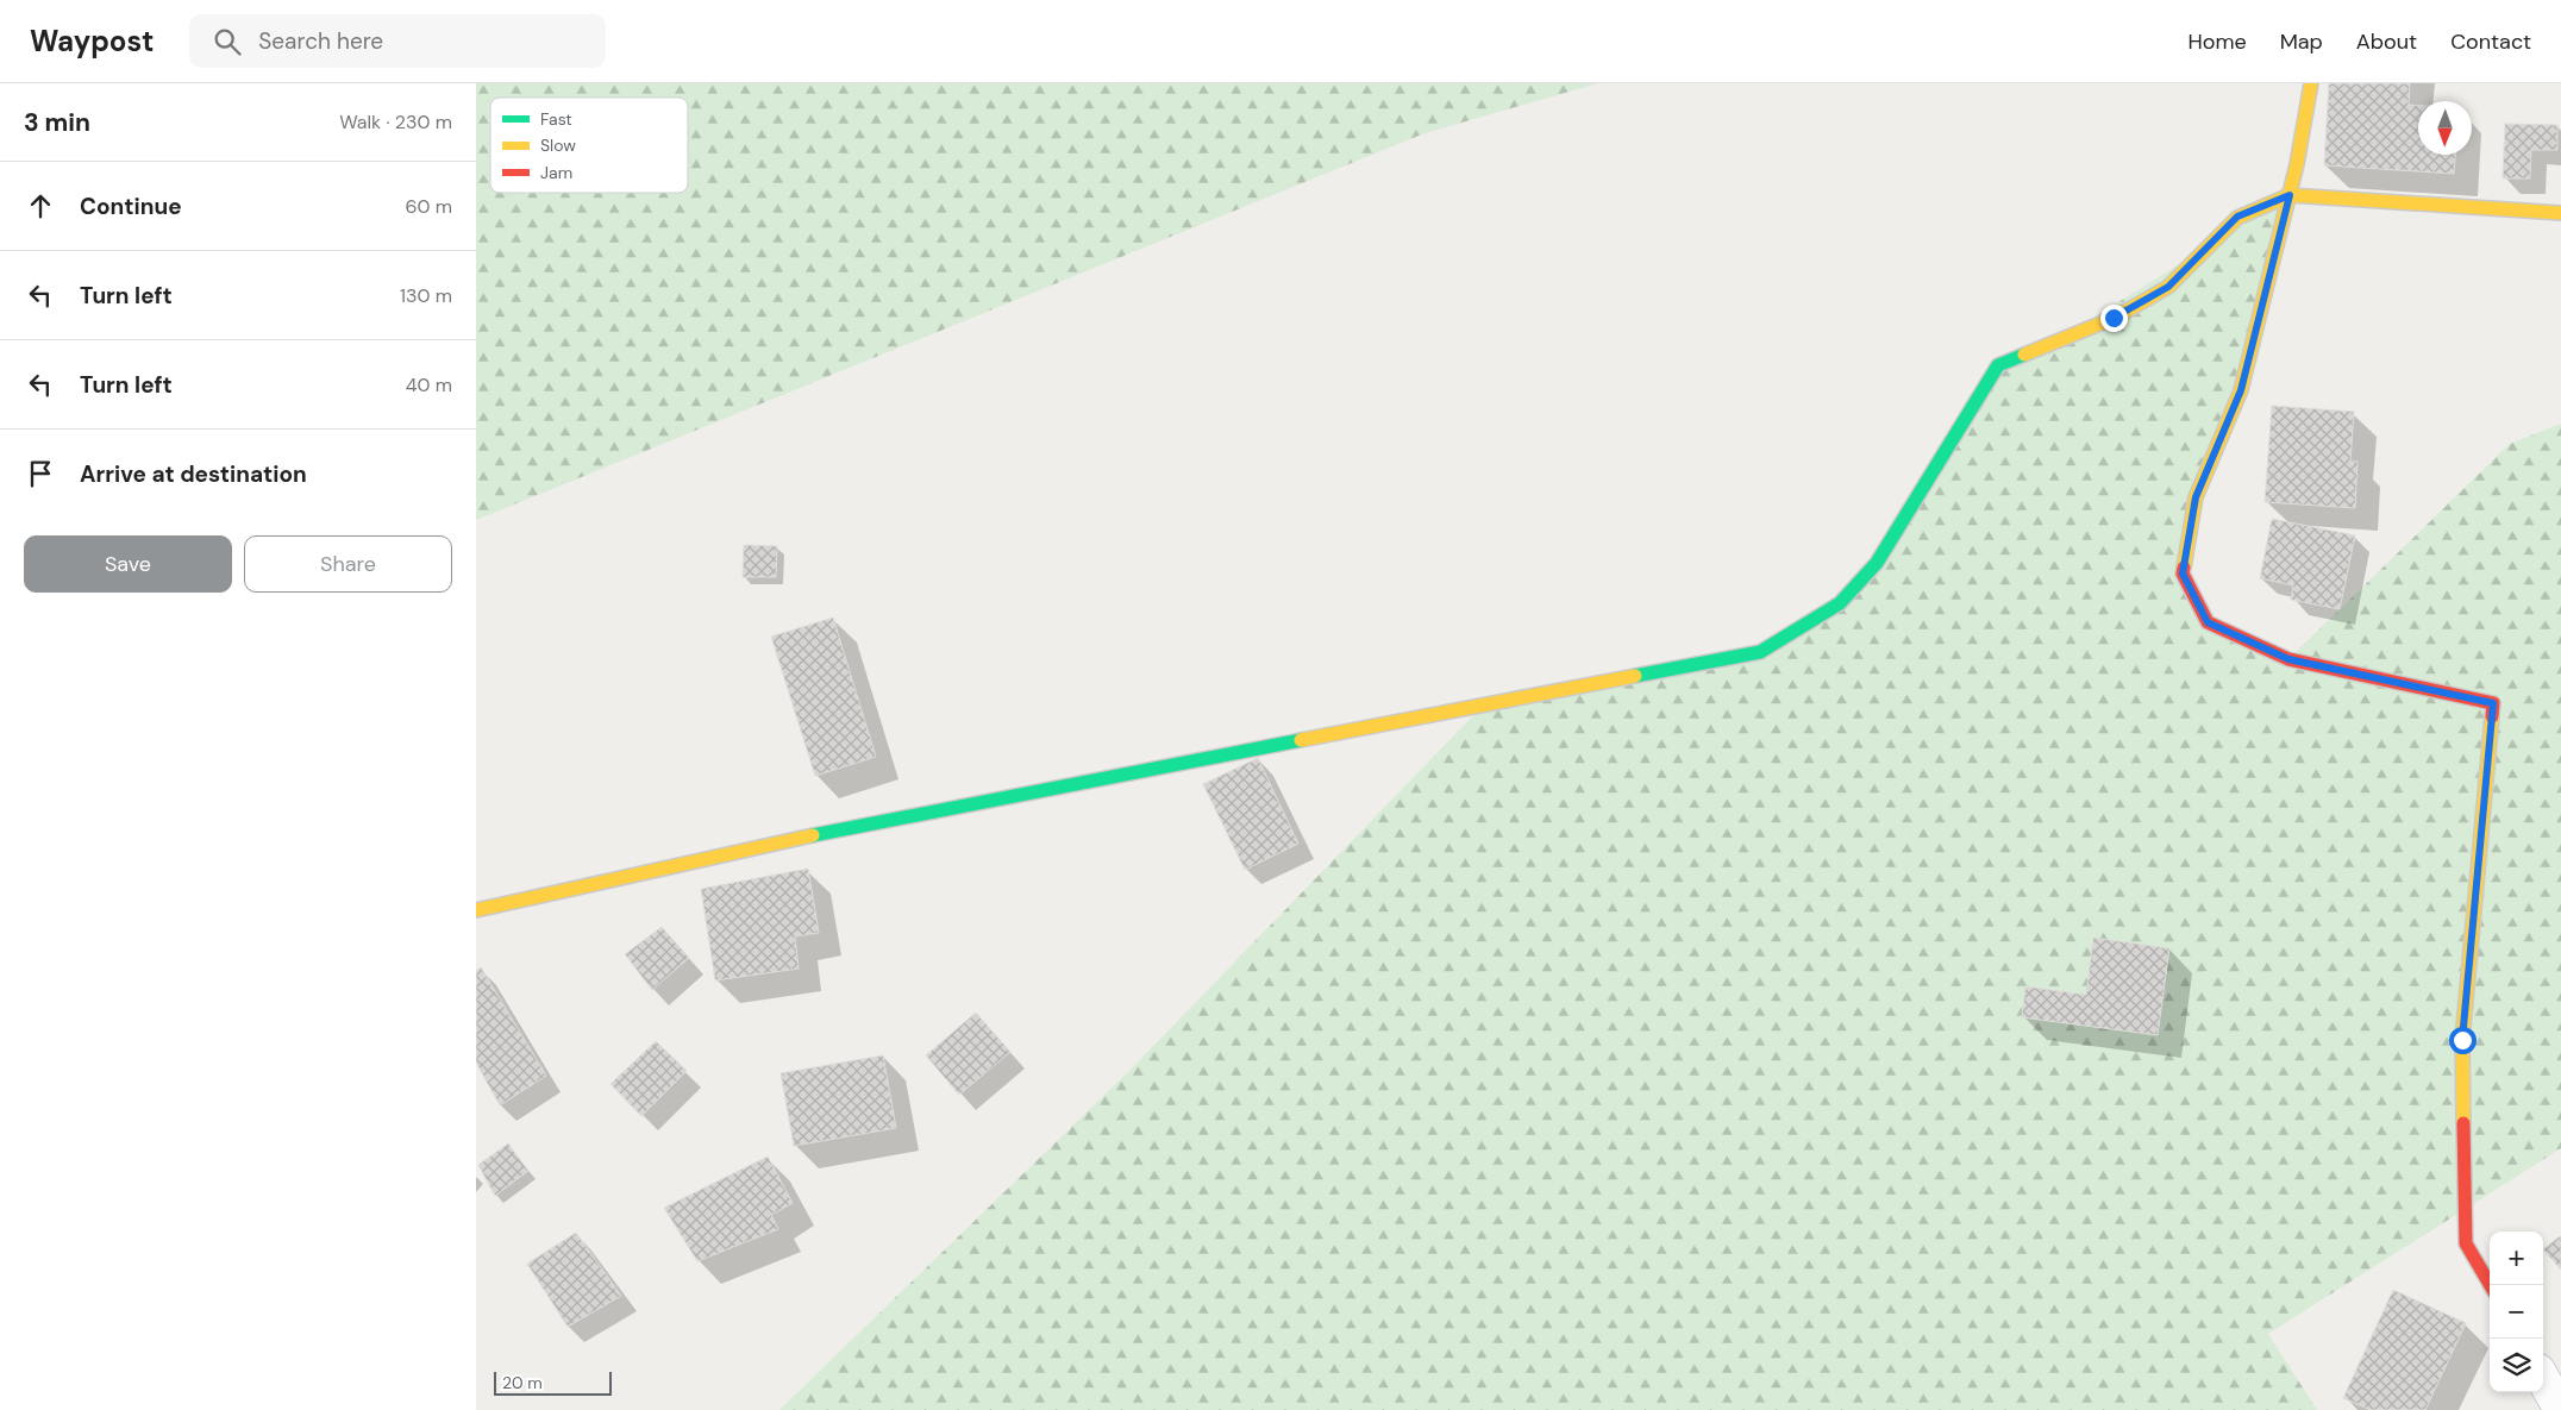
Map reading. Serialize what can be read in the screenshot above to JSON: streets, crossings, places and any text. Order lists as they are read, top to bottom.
{
  "legend": ["Fast", "Slow", "Jam"],
  "scale_bar": "20 m",
  "north": "bottom",
  "page": {
    "header": "Waypost",
    "search": "Search here",
    "nav": [
      "Home",
      "Map",
      "About",
      "Contact"
    ],
    "heading": ["3 min", "Walk · 230 m"],
    "list": [
      ["Continue", "60 m"],
      ["Turn left", "130 m"],
      ["Turn left", "40 m"],
      "Arrive at destination"
    ],
    "buttons": ["Save", "Share"],
    "map_buttons": ["+", "−"],
    "scale": "20 m"
  }
}
